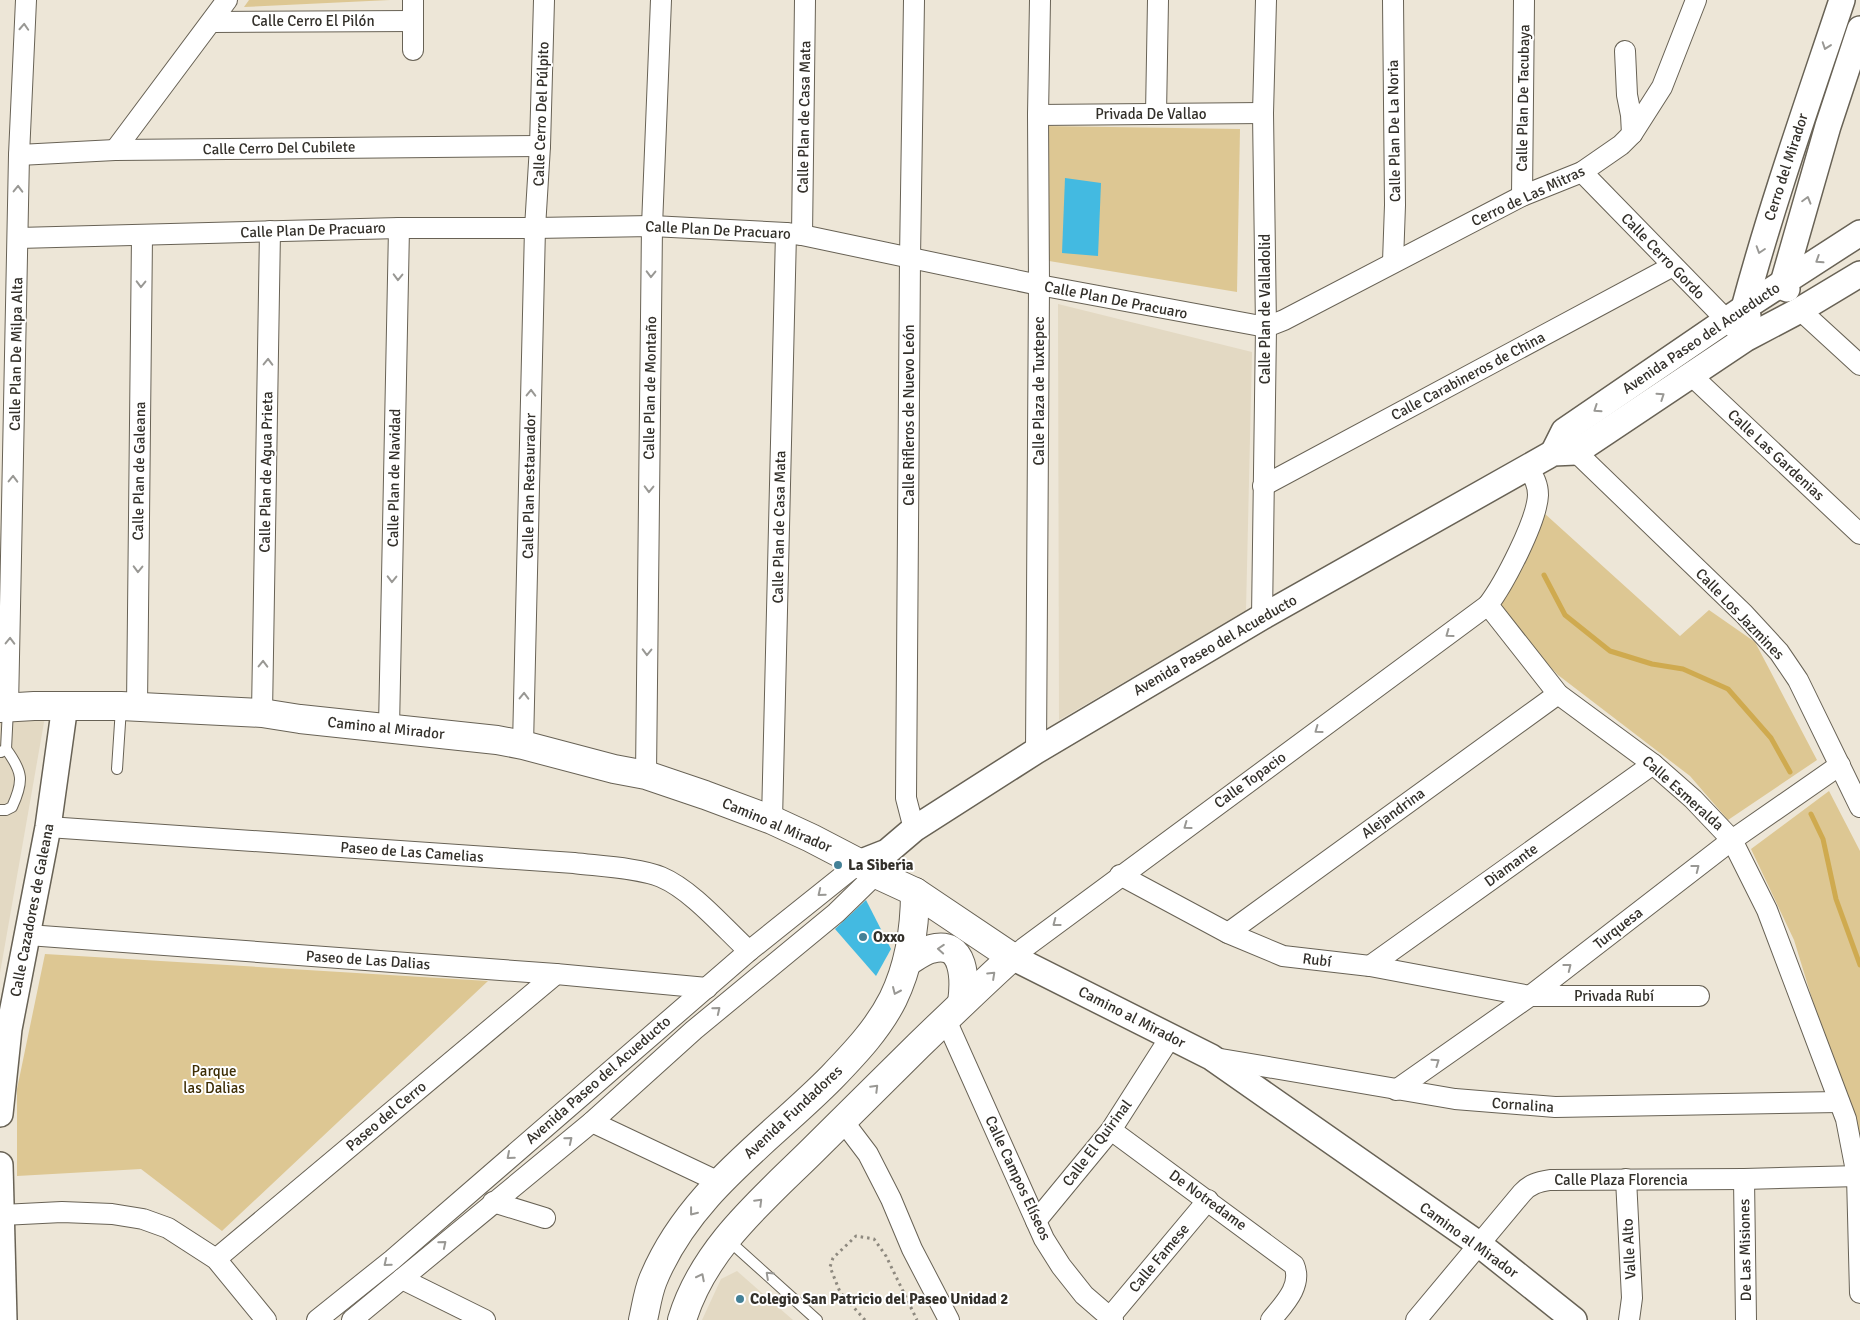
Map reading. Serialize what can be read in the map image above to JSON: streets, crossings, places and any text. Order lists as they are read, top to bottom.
{
  "streets": {
    "main road": ["Camino al Mirador", "Avenida Fundadores"],
    "street": [
      "Calle Cerro El Pilón",
      "Calle Plan De Tacubaya",
      "Calle Cerro Del Púlpito",
      "Privada De Vallao",
      "Calle Plan de Casa Mata",
      "Calle Plan De La Noria",
      "Calle Cerro Del Cubilete",
      "Cerro del Mirador",
      "Cerro de Las Mitras",
      "Calle Plan De Pracuaro",
      "Calle Cerro Gordo",
      "Calle Plan de Valladolid",
      "Avenida Paseo del Acueducto",
      "Calle Plan De Milpa Alta",
      "Calle Carabineros de China",
      "Calle Plan de Montaño",
      "Calle Plaza de Tuxtepec",
      "Calle Rifleros de Nuevo León",
      "Calle Las Gardenias",
      "Calle Plan de Galeana",
      "Calle Plan de Agua Prieta",
      "Calle Plan de Navidad",
      "Calle Plan Restaurador",
      "Calle Los Jazmines",
      "Calle Topacio",
      "Calle Esmeralda",
      "Alejandrina",
      "Paseo de Las Camelias",
      "Diamante",
      "Calle Cazadores de Galeana",
      "Turquesa",
      "Paseo de Las Dalias",
      "Rubí",
      "Privada Rubí",
      "Cornalina",
      "Paseo del Cerro",
      "Calle El Quirinal",
      "Calle Campos Elíseos",
      "Calle Plaza Florencia",
      "De Notredame",
      "Valle Alto",
      "De Las Misiones",
      "Calle Famese"
    ]
  },
  "crossings": [
    ["Calle Plan De Tacubaya", "Cerro de Las Mitras"],
    ["Calle Cerro Del Púlpito", "Calle Cerro Del Cubilete"],
    ["Calle Cerro Del Púlpito", "Calle Plan De Pracuaro"],
    ["Calle Cerro Del Púlpito", "Calle Plan Restaurador"],
    ["Privada De Vallao", "Calle Plan de Valladolid"],
    ["Privada De Vallao", "Calle Plaza de Tuxtepec"],
    ["Calle Plan de Casa Mata", "Calle Plan De Pracuaro"],
    ["Calle Plan de Casa Mata", "Camino al Mirador"],
    ["Calle Plan De La Noria", "Cerro de Las Mitras"],
    ["Calle Cerro Del Cubilete", "Calle Plan De Milpa Alta"],
    ["Cerro del Mirador", "Calle Cerro Gordo"],
    ["Cerro del Mirador", "Avenida Paseo del Acueducto"],
    ["Cerro de Las Mitras", "Calle Cerro Gordo"],
    ["Calle Plan De Pracuaro", "Calle Plan de Valladolid"],
    ["Calle Plan De Pracuaro", "Calle Plan De Milpa Alta"],
    ["Calle Plan De Pracuaro", "Calle Plan de Montaño"],
    ["Calle Plan De Pracuaro", "Calle Plaza de Tuxtepec"],
    ["Calle Plan De Pracuaro", "Calle Rifleros de Nuevo León"],
    ["Calle Plan De Pracuaro", "Calle Plan de Galeana"],
    ["Calle Plan De Pracuaro", "Calle Plan de Agua Prieta"],
    ["Calle Plan De Pracuaro", "Calle Plan de Navidad"],
    ["Calle Plan De Pracuaro", "Calle Plan Restaurador"],
    ["Calle Cerro Gordo", "Avenida Paseo del Acueducto"],
    ["Calle Cerro Gordo", "Calle Carabineros de China"],
    ["Calle Plan de Valladolid", "Avenida Paseo del Acueducto"],
    ["Calle Plan de Valladolid", "Calle Carabineros de China"],
    ["Avenida Paseo del Acueducto", "Calle Plaza de Tuxtepec"],
    ["Avenida Paseo del Acueducto", "Calle Rifleros de Nuevo León"],
    ["Avenida Paseo del Acueducto", "Calle Las Gardenias"],
    ["Avenida Paseo del Acueducto", "Calle Los Jazmines"],
    ["Avenida Paseo del Acueducto", "Camino al Mirador"],
    ["Avenida Paseo del Acueducto", "Paseo de Las Camelias"],
    ["Avenida Paseo del Acueducto", "Paseo de Las Dalias"],
    ["Calle Plan De Milpa Alta", "Camino al Mirador"],
    ["Calle Plan de Montaño", "Camino al Mirador"],
    ["Calle Plan de Galeana", "Camino al Mirador"],
    ["Calle Plan de Agua Prieta", "Camino al Mirador"],
    ["Calle Plan de Navidad", "Camino al Mirador"],
    ["Calle Plan Restaurador", "Camino al Mirador"],
    ["Calle Los Jazmines", "Turquesa"],
    ["Camino al Mirador", "Calle Topacio"],
    ["Camino al Mirador", "Calle Cazadores de Galeana"],
    ["Camino al Mirador", "Cornalina"],
    ["Camino al Mirador", "Avenida Fundadores"],
    ["Camino al Mirador", "Calle El Quirinal"],
    ["Camino al Mirador", "Calle Plaza Florencia"],
    ["Calle Topacio", "Calle Esmeralda"],
    ["Calle Topacio", "Rubí"],
    ["Calle Esmeralda", "Alejandrina"],
    ["Calle Esmeralda", "Diamante"],
    ["Calle Esmeralda", "Turquesa"],
    ["Calle Esmeralda", "Cornalina"],
    ["Calle Esmeralda", "Calle Plaza Florencia"],
    ["Alejandrina", "Rubí"],
    ["Paseo de Las Camelias", "Calle Cazadores de Galeana"],
    ["Diamante", "Rubí"],
    ["Calle Cazadores de Galeana", "Paseo de Las Dalias"],
    ["Turquesa", "Rubí"],
    ["Turquesa", "Privada Rubí"],
    ["Turquesa", "Cornalina"],
    ["Paseo de Las Dalias", "Paseo del Cerro"],
    ["Rubí", "Privada Rubí"],
    ["Calle El Quirinal", "Calle Campos Elíseos"],
    ["Calle El Quirinal", "De Notredame"],
    ["Calle Campos Elíseos", "Calle Famese"],
    ["Calle Plaza Florencia", "Valle Alto"],
    ["Calle Plaza Florencia", "De Las Misiones"],
    ["De Notredame", "Calle Famese"]
  ],
  "one_way": [
    "Calle Plan De Milpa Alta",
    "Calle Plan de Montaño",
    "Calle Plan de Galeana",
    "Calle Plan de Agua Prieta",
    "Calle Plan de Navidad",
    "Calle Plan Restaurador",
    "Calle Topacio",
    "Turquesa"
  ],
  "parks": ["Parque las Dalias"],
  "places": ["La Siberia", "Oxxo", "Colegio San Patricio del Paseo Unidad 2"]
}
